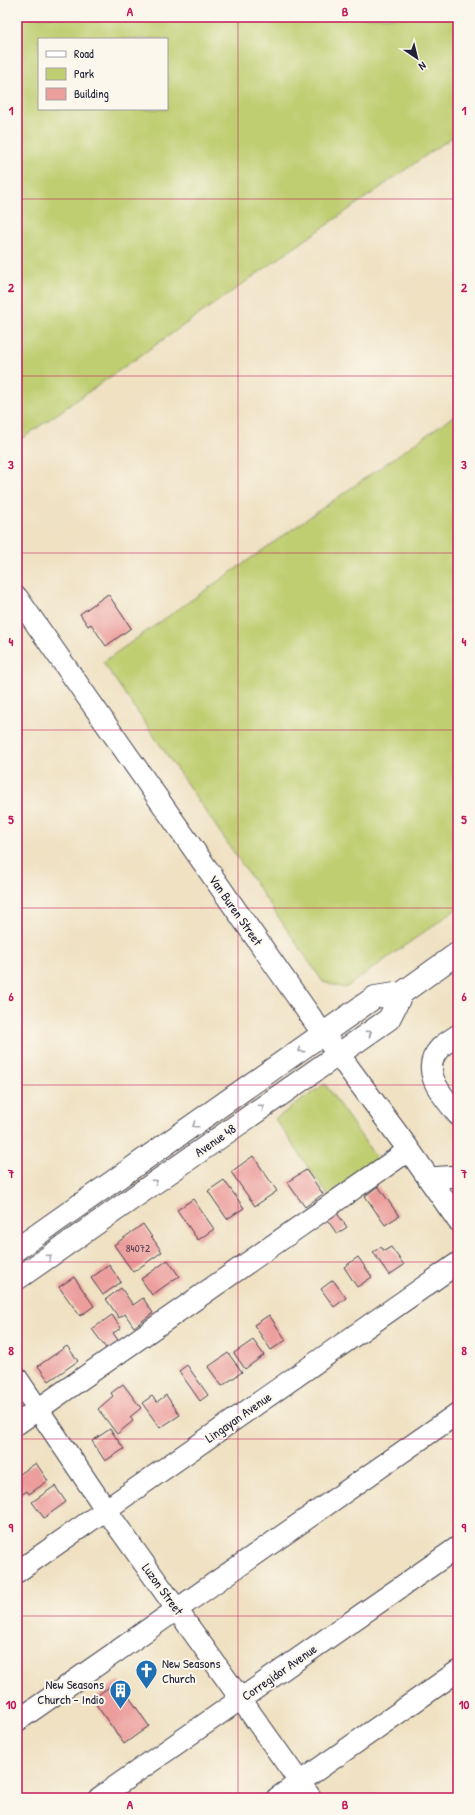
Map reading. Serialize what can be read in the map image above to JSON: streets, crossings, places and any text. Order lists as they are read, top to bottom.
{
  "streets": {
    "main road": ["Van Buren Street", "Avenue 48"],
    "street": ["Lingayan Avenue", "Luzon Street", "Corregidor Avenue"]
  },
  "crossings": [
    ["Van Buren Street", "Avenue 48"],
    ["Lingayan Avenue", "Luzon Street"],
    ["Luzon Street", "Corregidor Avenue"]
  ],
  "places": {
    "church": ["New Seasons Church"],
    "building": ["New Seasons Church - Indio"]
  },
  "house_numbers": ["84072"],
  "legend": ["Road", "Park", "Building"],
  "north": "bottom right",
  "grid": {
    "columns": ["A", "B"],
    "rows": [
      "1",
      "2",
      "3",
      "4",
      "5",
      "6",
      "7",
      "8",
      "9",
      "10"
    ]
  }
}
